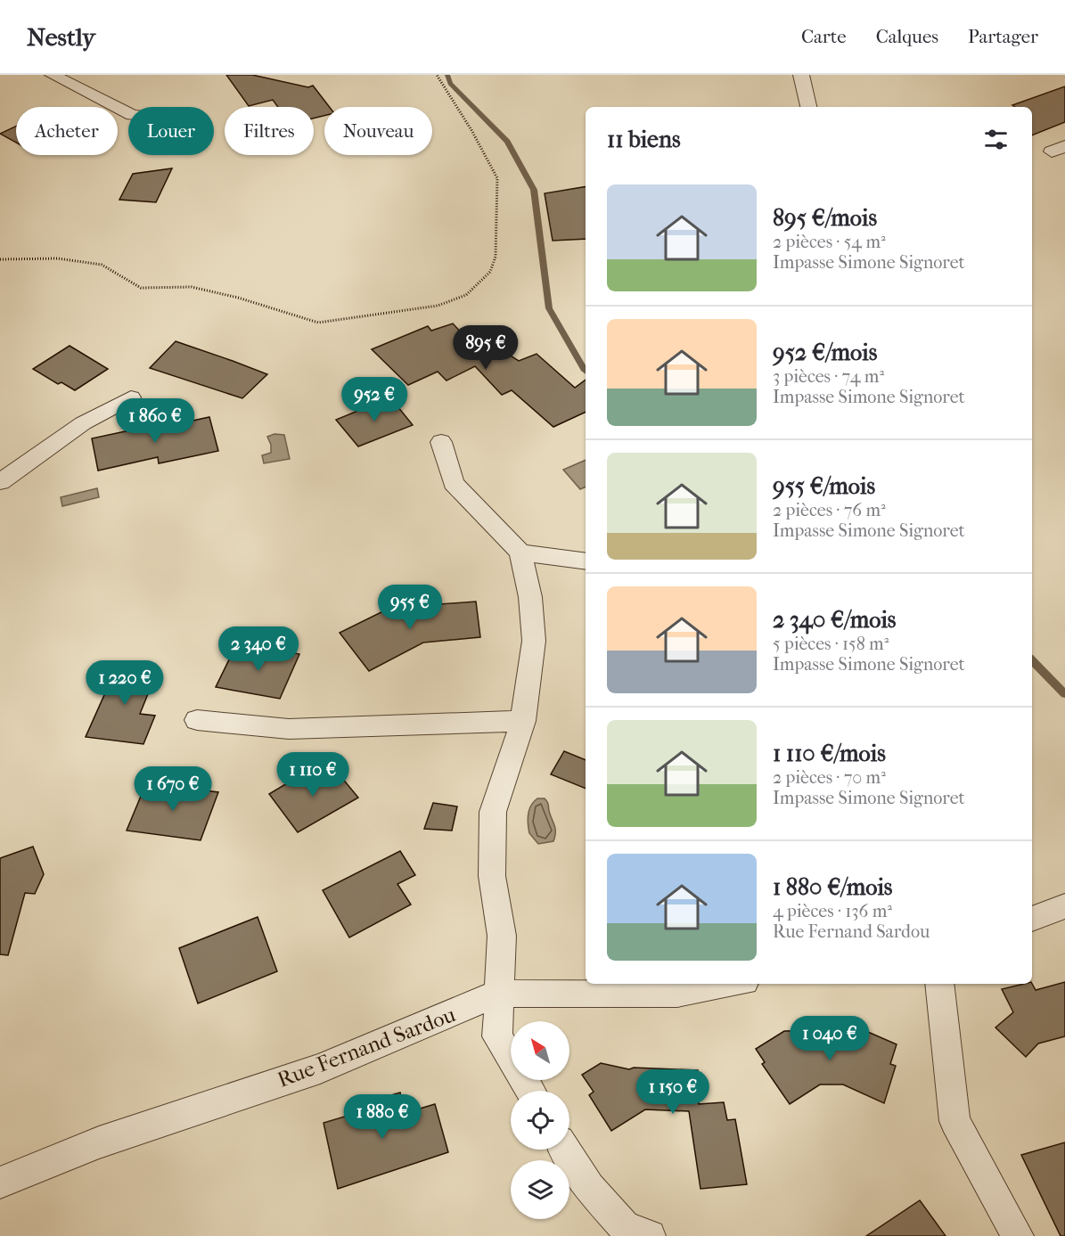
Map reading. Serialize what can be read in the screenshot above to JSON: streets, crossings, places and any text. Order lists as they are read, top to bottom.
{
  "streets": {
    "street": ["Rue Fernand Sardou"]
  },
  "north": "top left",
  "page": {
    "header": "Nestly",
    "nav": ["Carte", "Calques", "Partager"],
    "chip": [
      "Acheter",
      "Louer",
      "Filtres",
      "Nouveau"
    ],
    "heading": "11 biens",
    "list": [
      {
        "name": "895 €/mois",
        "note": "2 pièces · 54 m² · Impasse Simone Signoret"
      },
      {
        "name": "952 €/mois",
        "note": "3 pièces · 74 m² · Impasse Simone Signoret"
      },
      {
        "name": "955 €/mois",
        "note": "2 pièces · 76 m² · Impasse Simone Signoret"
      },
      {
        "name": "2 340 €/mois",
        "note": "5 pièces · 158 m² · Impasse Simone Signoret"
      },
      {
        "name": "1 110 €/mois",
        "note": "2 pièces · 70 m² · Impasse Simone Signoret"
      },
      {
        "name": "1 880 €/mois",
        "note": "4 pièces · 136 m² · Rue Fernand Sardou"
      }
    ],
    "price": [
      "895 €",
      "952 €",
      "1 860 €",
      "955 €",
      "2 340 €",
      "1 220 €",
      "1 110 €",
      "1 670 €",
      "1 040 €",
      "1 150 €",
      "1 880 €"
    ]
  }
}
